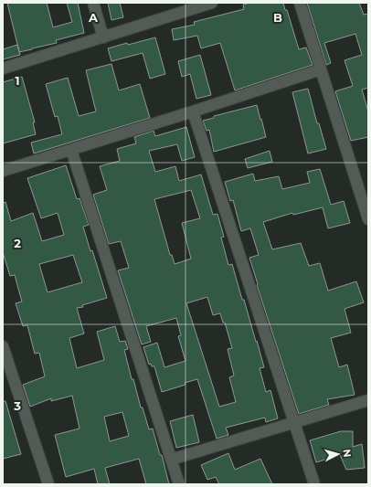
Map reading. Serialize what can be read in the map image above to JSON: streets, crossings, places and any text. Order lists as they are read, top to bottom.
{
  "north": "right",
  "grid": {
    "columns": ["A", "B"],
    "rows": ["1", "2", "3"]
  }
}
